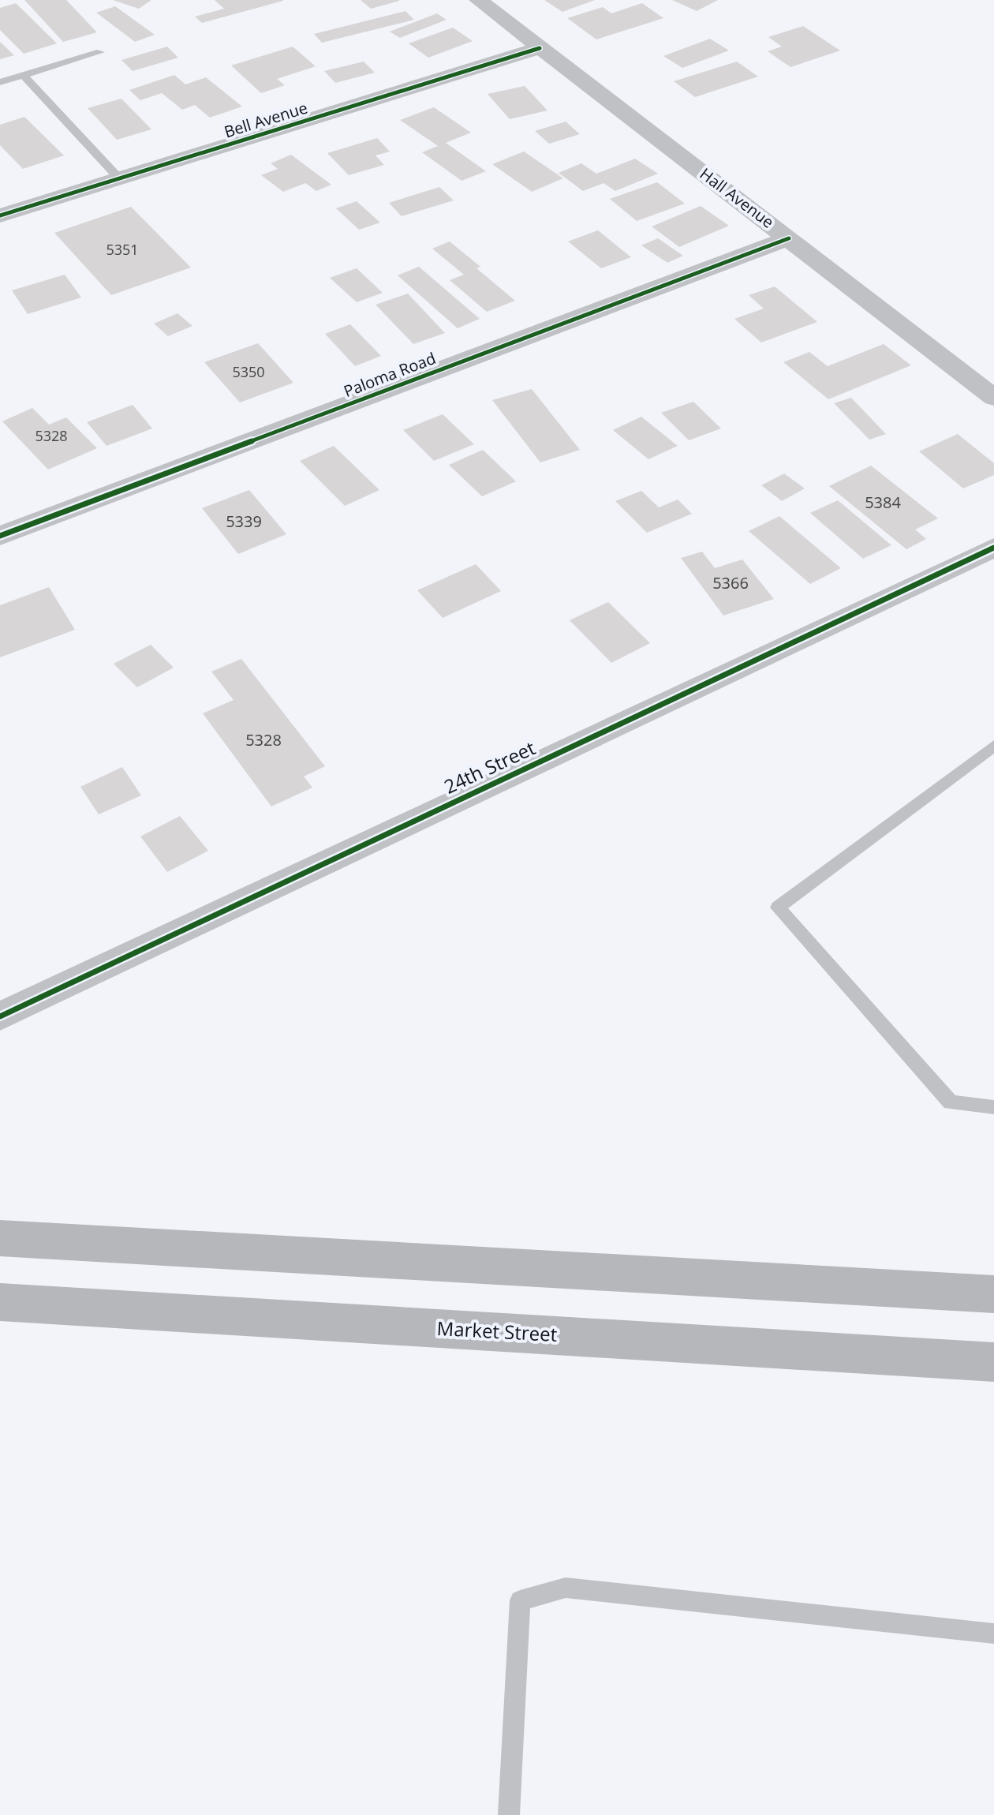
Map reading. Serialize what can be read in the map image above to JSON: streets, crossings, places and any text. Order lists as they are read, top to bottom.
{
  "streets": {
    "main road": ["Market Street"],
    "street": [
      "Bell Avenue",
      "Hall Avenue",
      "Paloma Road",
      "24th Street"
    ]
  },
  "crossings": [
    ["Bell Avenue", "Hall Avenue"],
    ["Hall Avenue", "Paloma Road"]
  ],
  "house_numbers": [
    "5351",
    "5350",
    "5328",
    "5384",
    "5339",
    "5366",
    "5328"
  ]
}
